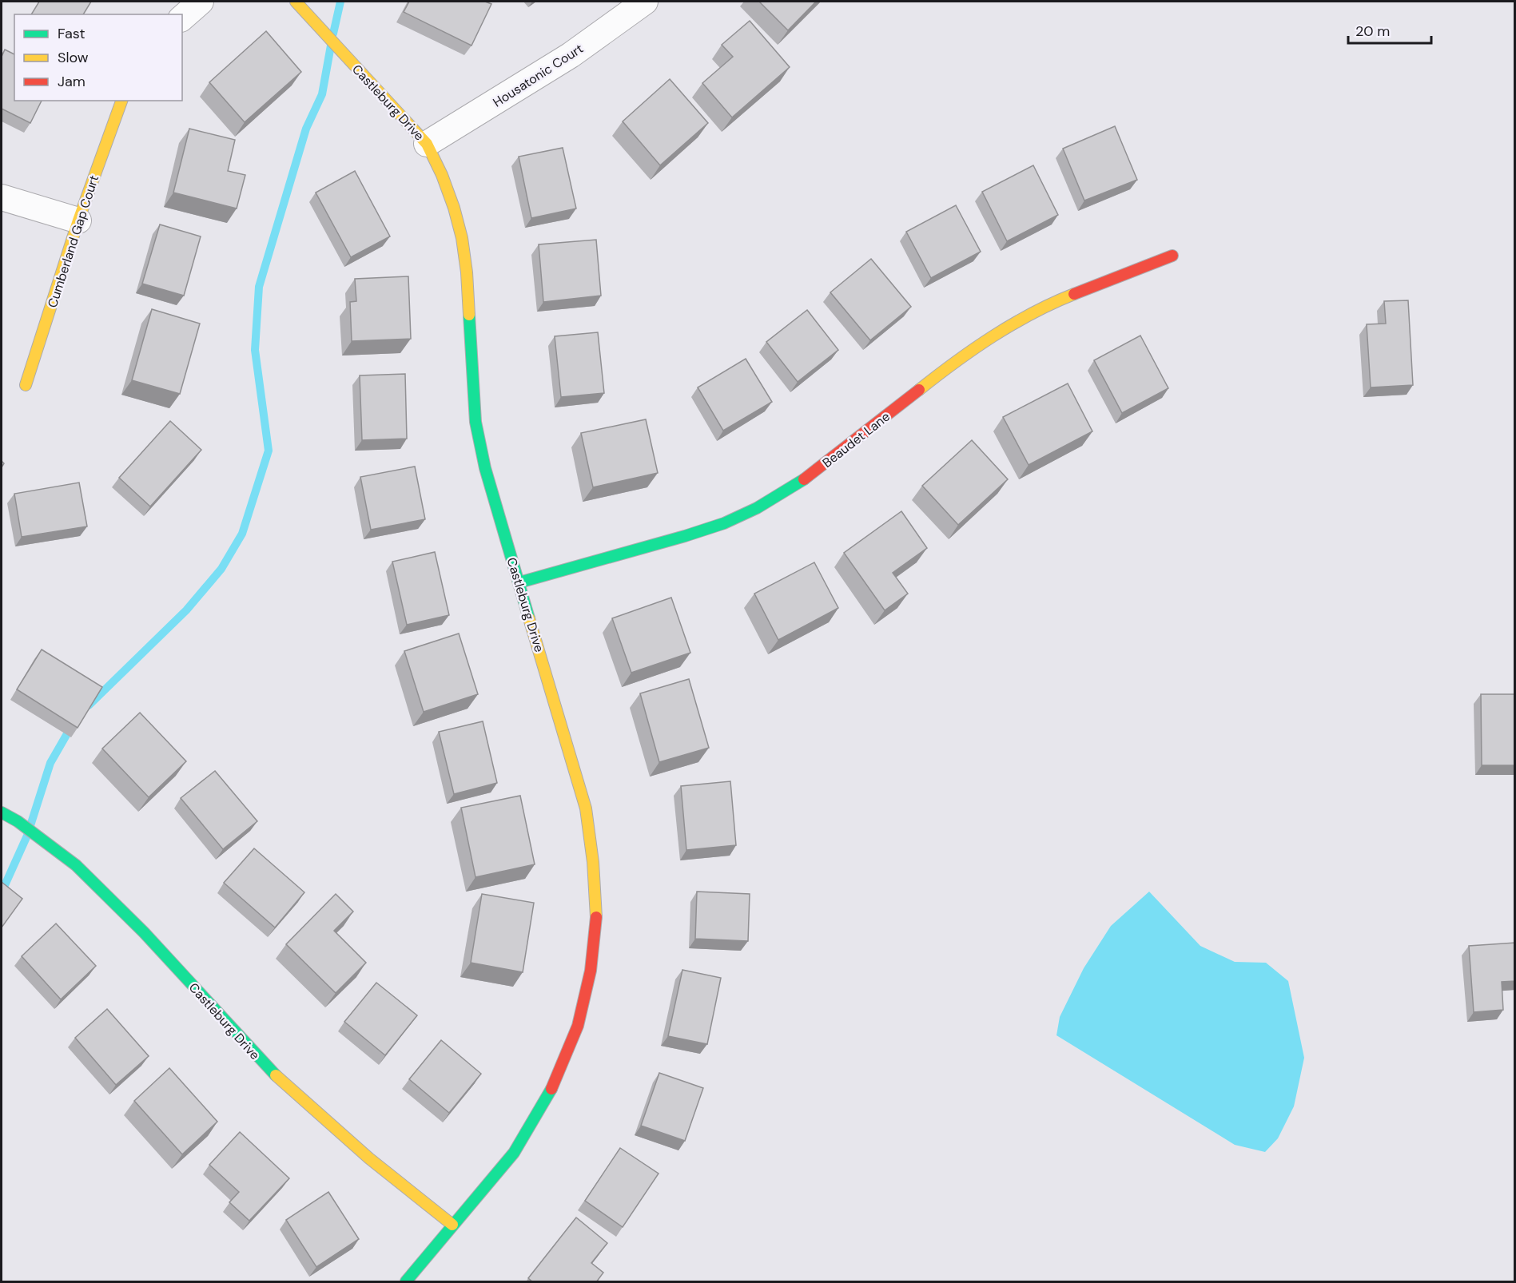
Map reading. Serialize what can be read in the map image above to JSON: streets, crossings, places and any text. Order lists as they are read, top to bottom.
{
  "streets": {
    "street": [
      "Housatonic Court",
      "Castleburg Drive",
      "Cumberland Gap Court",
      "Beaudet Lane"
    ]
  },
  "crossings": [
    ["Housatonic Court", "Castleburg Drive"],
    ["Castleburg Drive", "Beaudet Lane"]
  ],
  "legend": ["Fast", "Slow", "Jam"],
  "scale_bar": "20 m"
}
